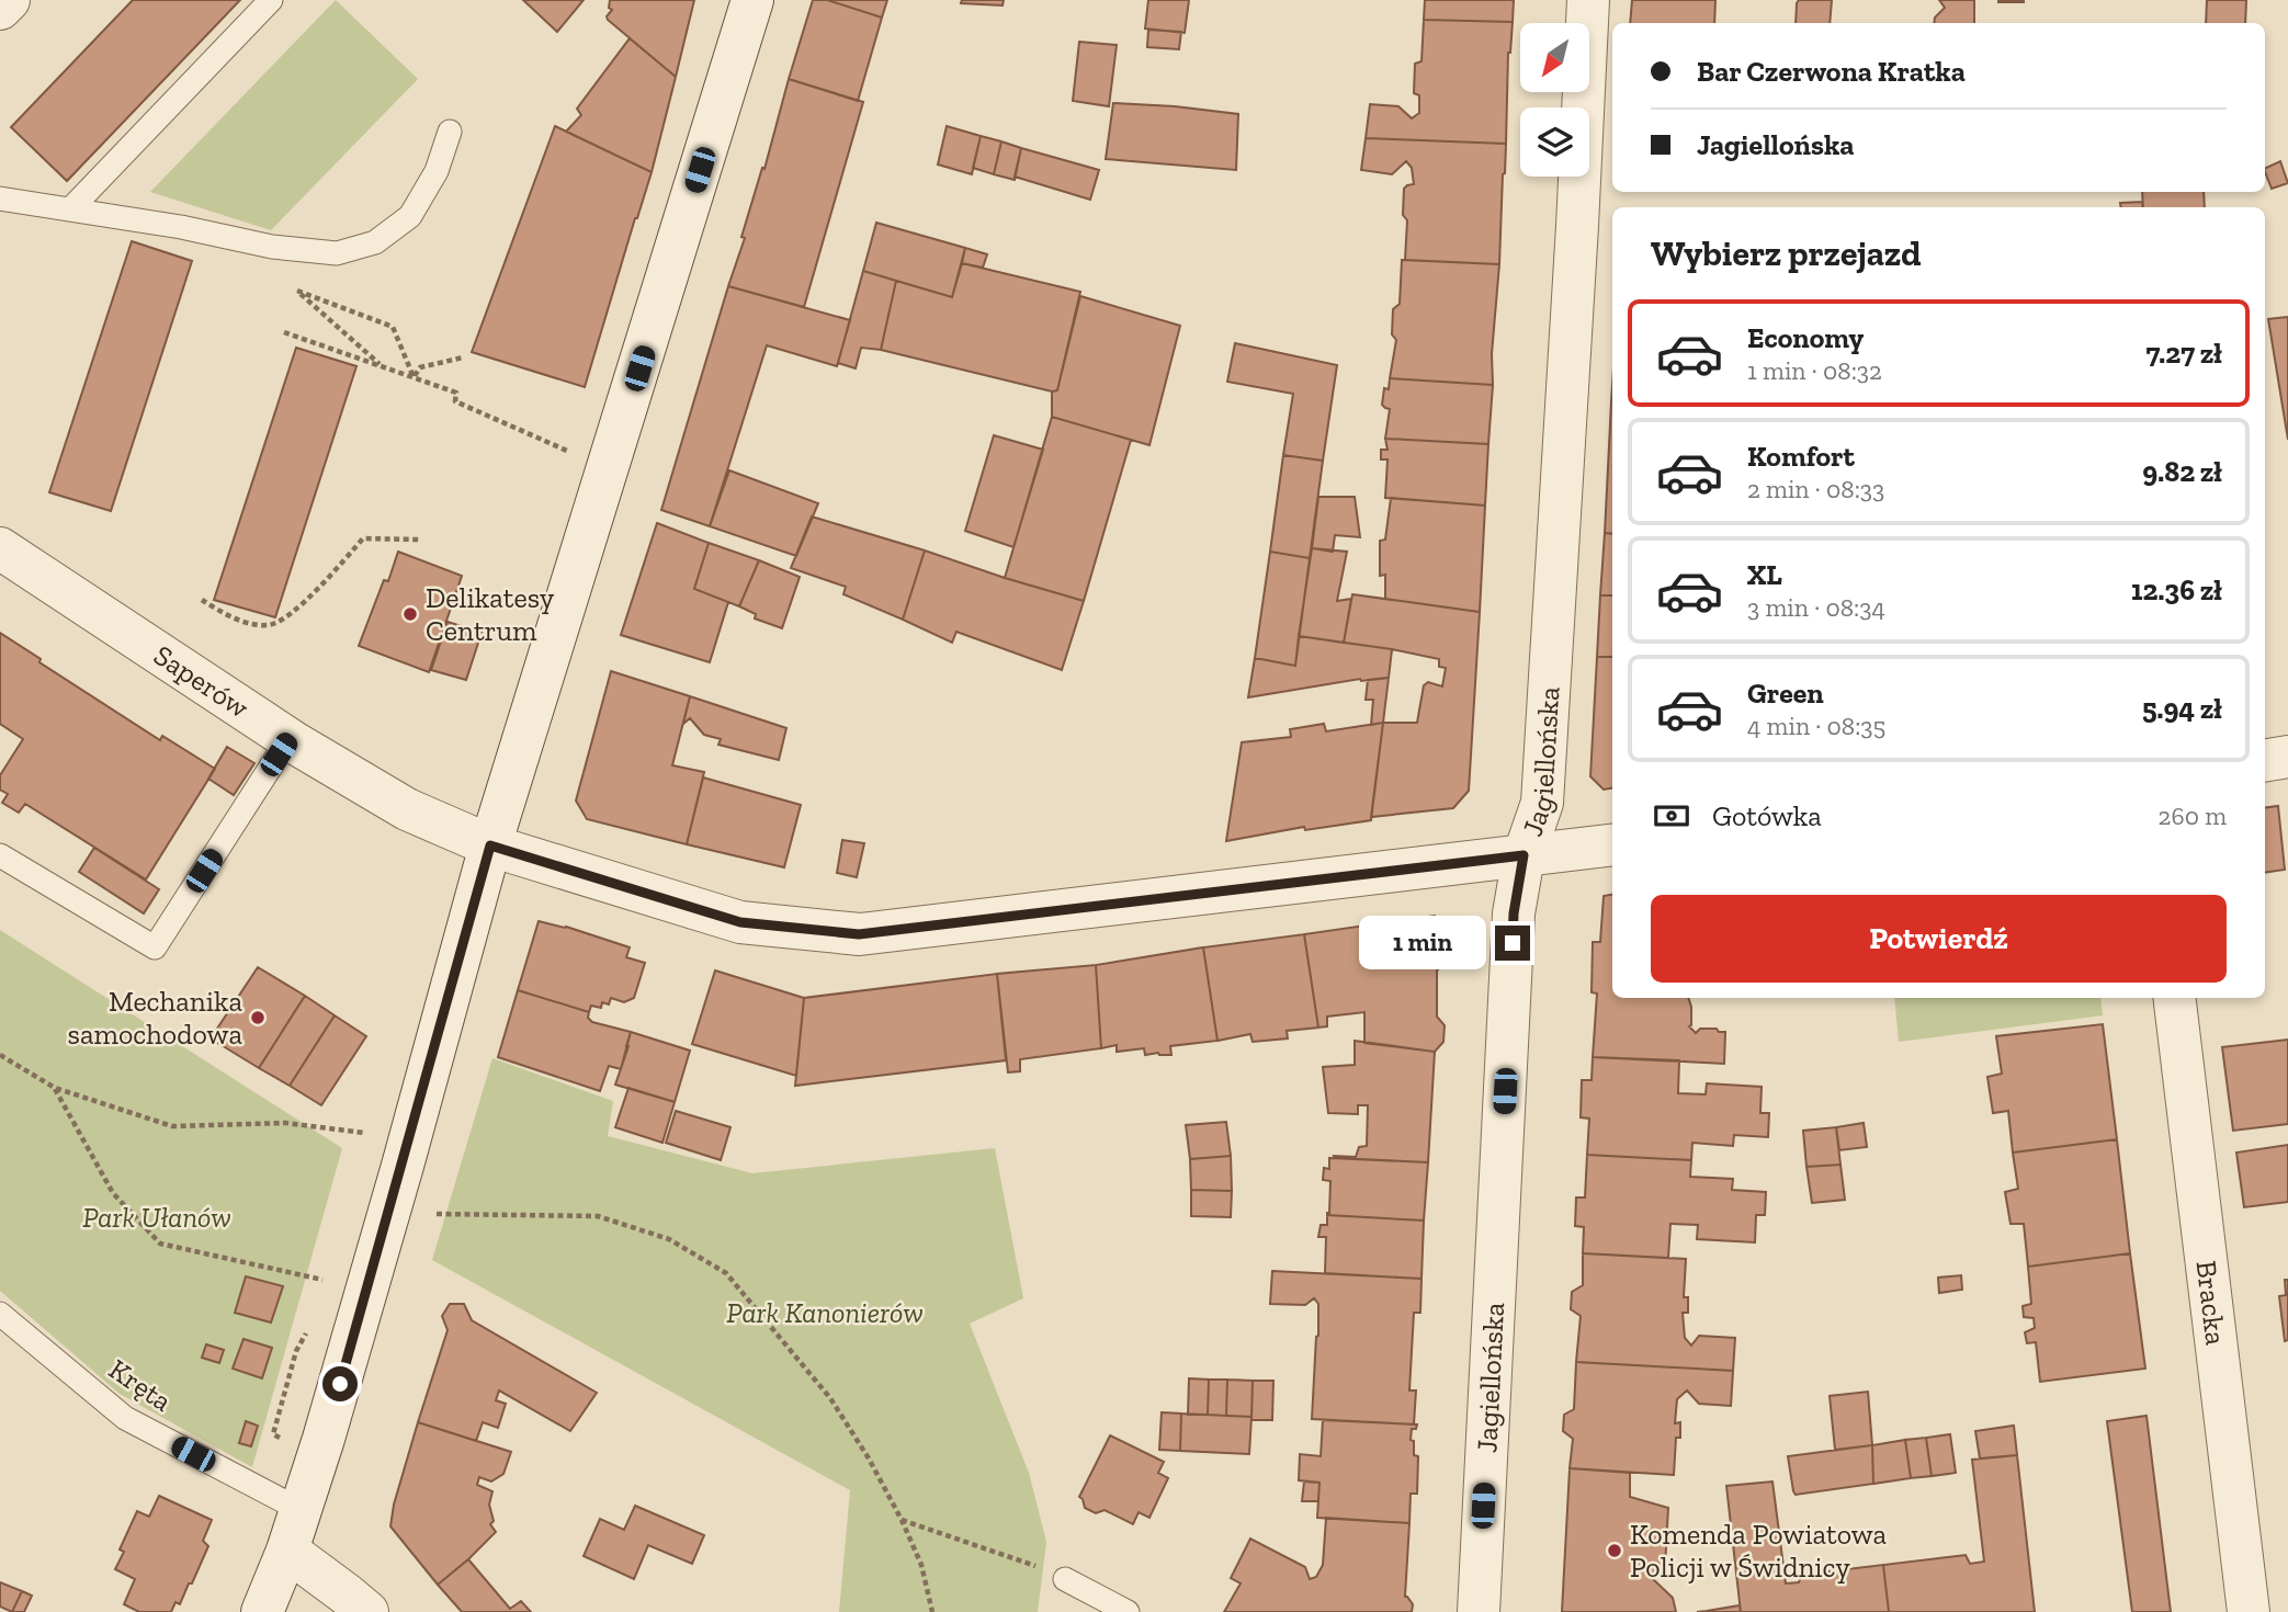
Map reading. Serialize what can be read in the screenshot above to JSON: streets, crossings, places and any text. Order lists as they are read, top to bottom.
{
  "streets": {
    "street": ["Saperów", "Jagiellońska", "Bracka"],
    "lane": ["Kręta"]
  },
  "crossings": [
    ["Saperów", "Jagiellońska"]
  ],
  "parks": ["Park Ułanów", "Park Kanonierów"],
  "places": ["Delikatesy Centrum", "Mechanika samochodowa", "Komenda Powiatowa Policji w Świdnicy"],
  "north": "bottom left",
  "page": {
    "banner": ["Bar Czerwona Kratka", "Jagiellońska"],
    "heading": "Wybierz przejazd",
    "list": [
      {
        "name": "Economy",
        "note": "1 min · 08:32",
        "value": "7.27 zł"
      },
      {
        "name": "Komfort",
        "note": "2 min · 08:33",
        "value": "9.82 zł"
      },
      {
        "name": "XL",
        "note": "3 min · 08:34",
        "value": "12.36 zł"
      },
      {
        "name": "Green",
        "note": "4 min · 08:35",
        "value": "5.94 zł"
      }
    ],
    "pay": ["Gotówka", "260 m"],
    "buttons": "Potwierdź",
    "bubble": "1 min"
  }
}
